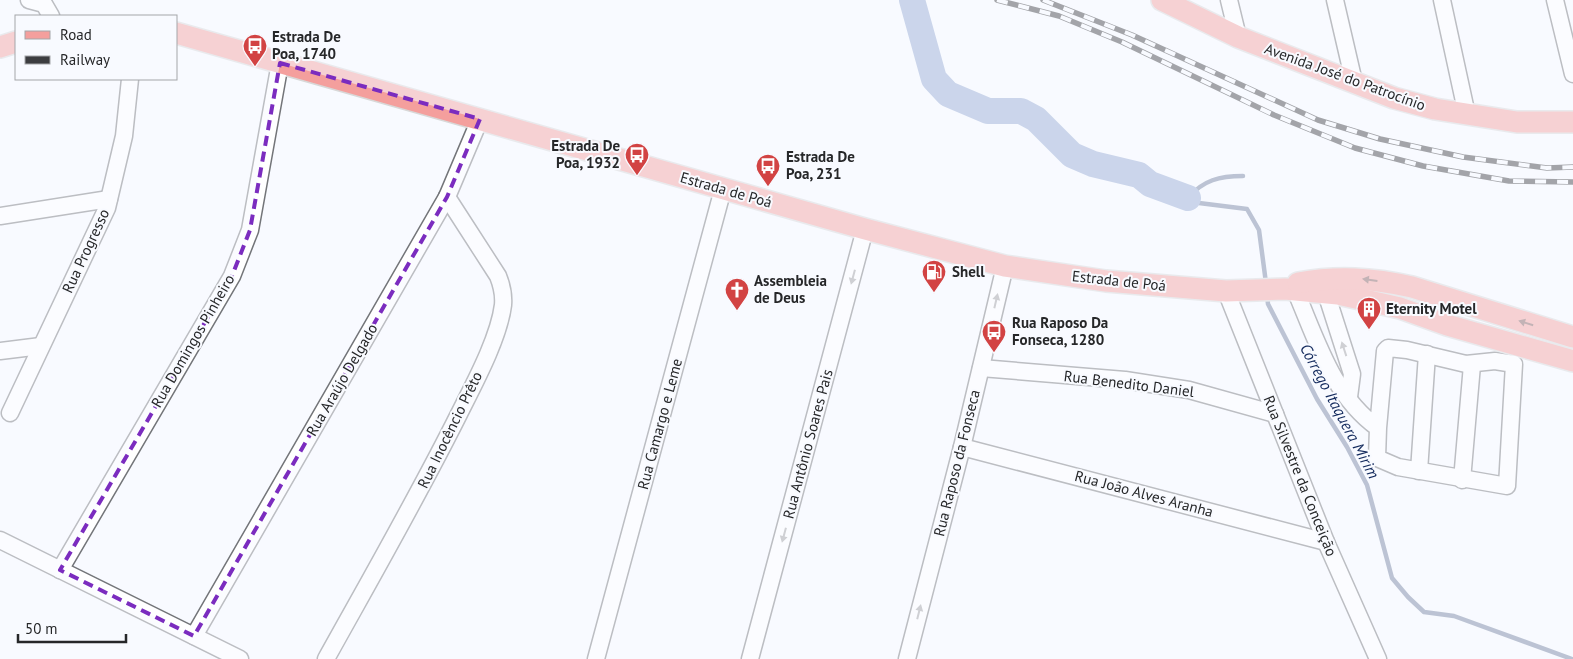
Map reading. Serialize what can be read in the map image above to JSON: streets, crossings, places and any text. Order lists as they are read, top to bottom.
{
  "streets": {
    "main road": ["Avenida José do Patrocínio", "Estrada de Poá"],
    "street": [
      "Rua Progresso",
      "Rua Domingos Pinheiro",
      "Rua Araújo Delgado",
      "Rua Benedito Daniel",
      "Rua Camargo e Leme",
      "Rua Inocêncio Prêto",
      "Rua Antônio Soares Pais",
      "Rua Raposo da Fonseca",
      "Rua Silvestre da Conceição",
      "Rua João Alves Aranha"
    ]
  },
  "crossings": [
    ["Estrada de Poá", "Rua Domingos Pinheiro"],
    ["Estrada de Poá", "Rua Araújo Delgado"],
    ["Estrada de Poá", "Rua Camargo e Leme"],
    ["Estrada de Poá", "Rua Antônio Soares Pais"],
    ["Estrada de Poá", "Rua Raposo da Fonseca"],
    ["Estrada de Poá", "Rua Silvestre da Conceição"],
    ["Rua Araújo Delgado", "Rua Inocêncio Prêto"],
    ["Rua Benedito Daniel", "Rua Raposo da Fonseca"],
    ["Rua Benedito Daniel", "Rua Silvestre da Conceição"],
    ["Rua Raposo da Fonseca", "Rua João Alves Aranha"],
    ["Rua Silvestre da Conceição", "Rua João Alves Aranha"]
  ],
  "one_way": ["Rua Antônio Soares Pais", "Rua Raposo da Fonseca"],
  "water": ["Córrego Itaquera Mirim"],
  "places": {
    "bus stop": [
      "Estrada De Poa, 1740",
      "Estrada De Poa, 1932",
      "Estrada De Poa, 231",
      "Rua Raposo Da Fonseca, 1280"
    ],
    "fuel station": ["Shell"],
    "church": ["Assembleia de Deus"],
    "building": ["Eternity Motel"]
  },
  "legend": ["Road", "Railway"],
  "scale_bar": "50 m"
}
